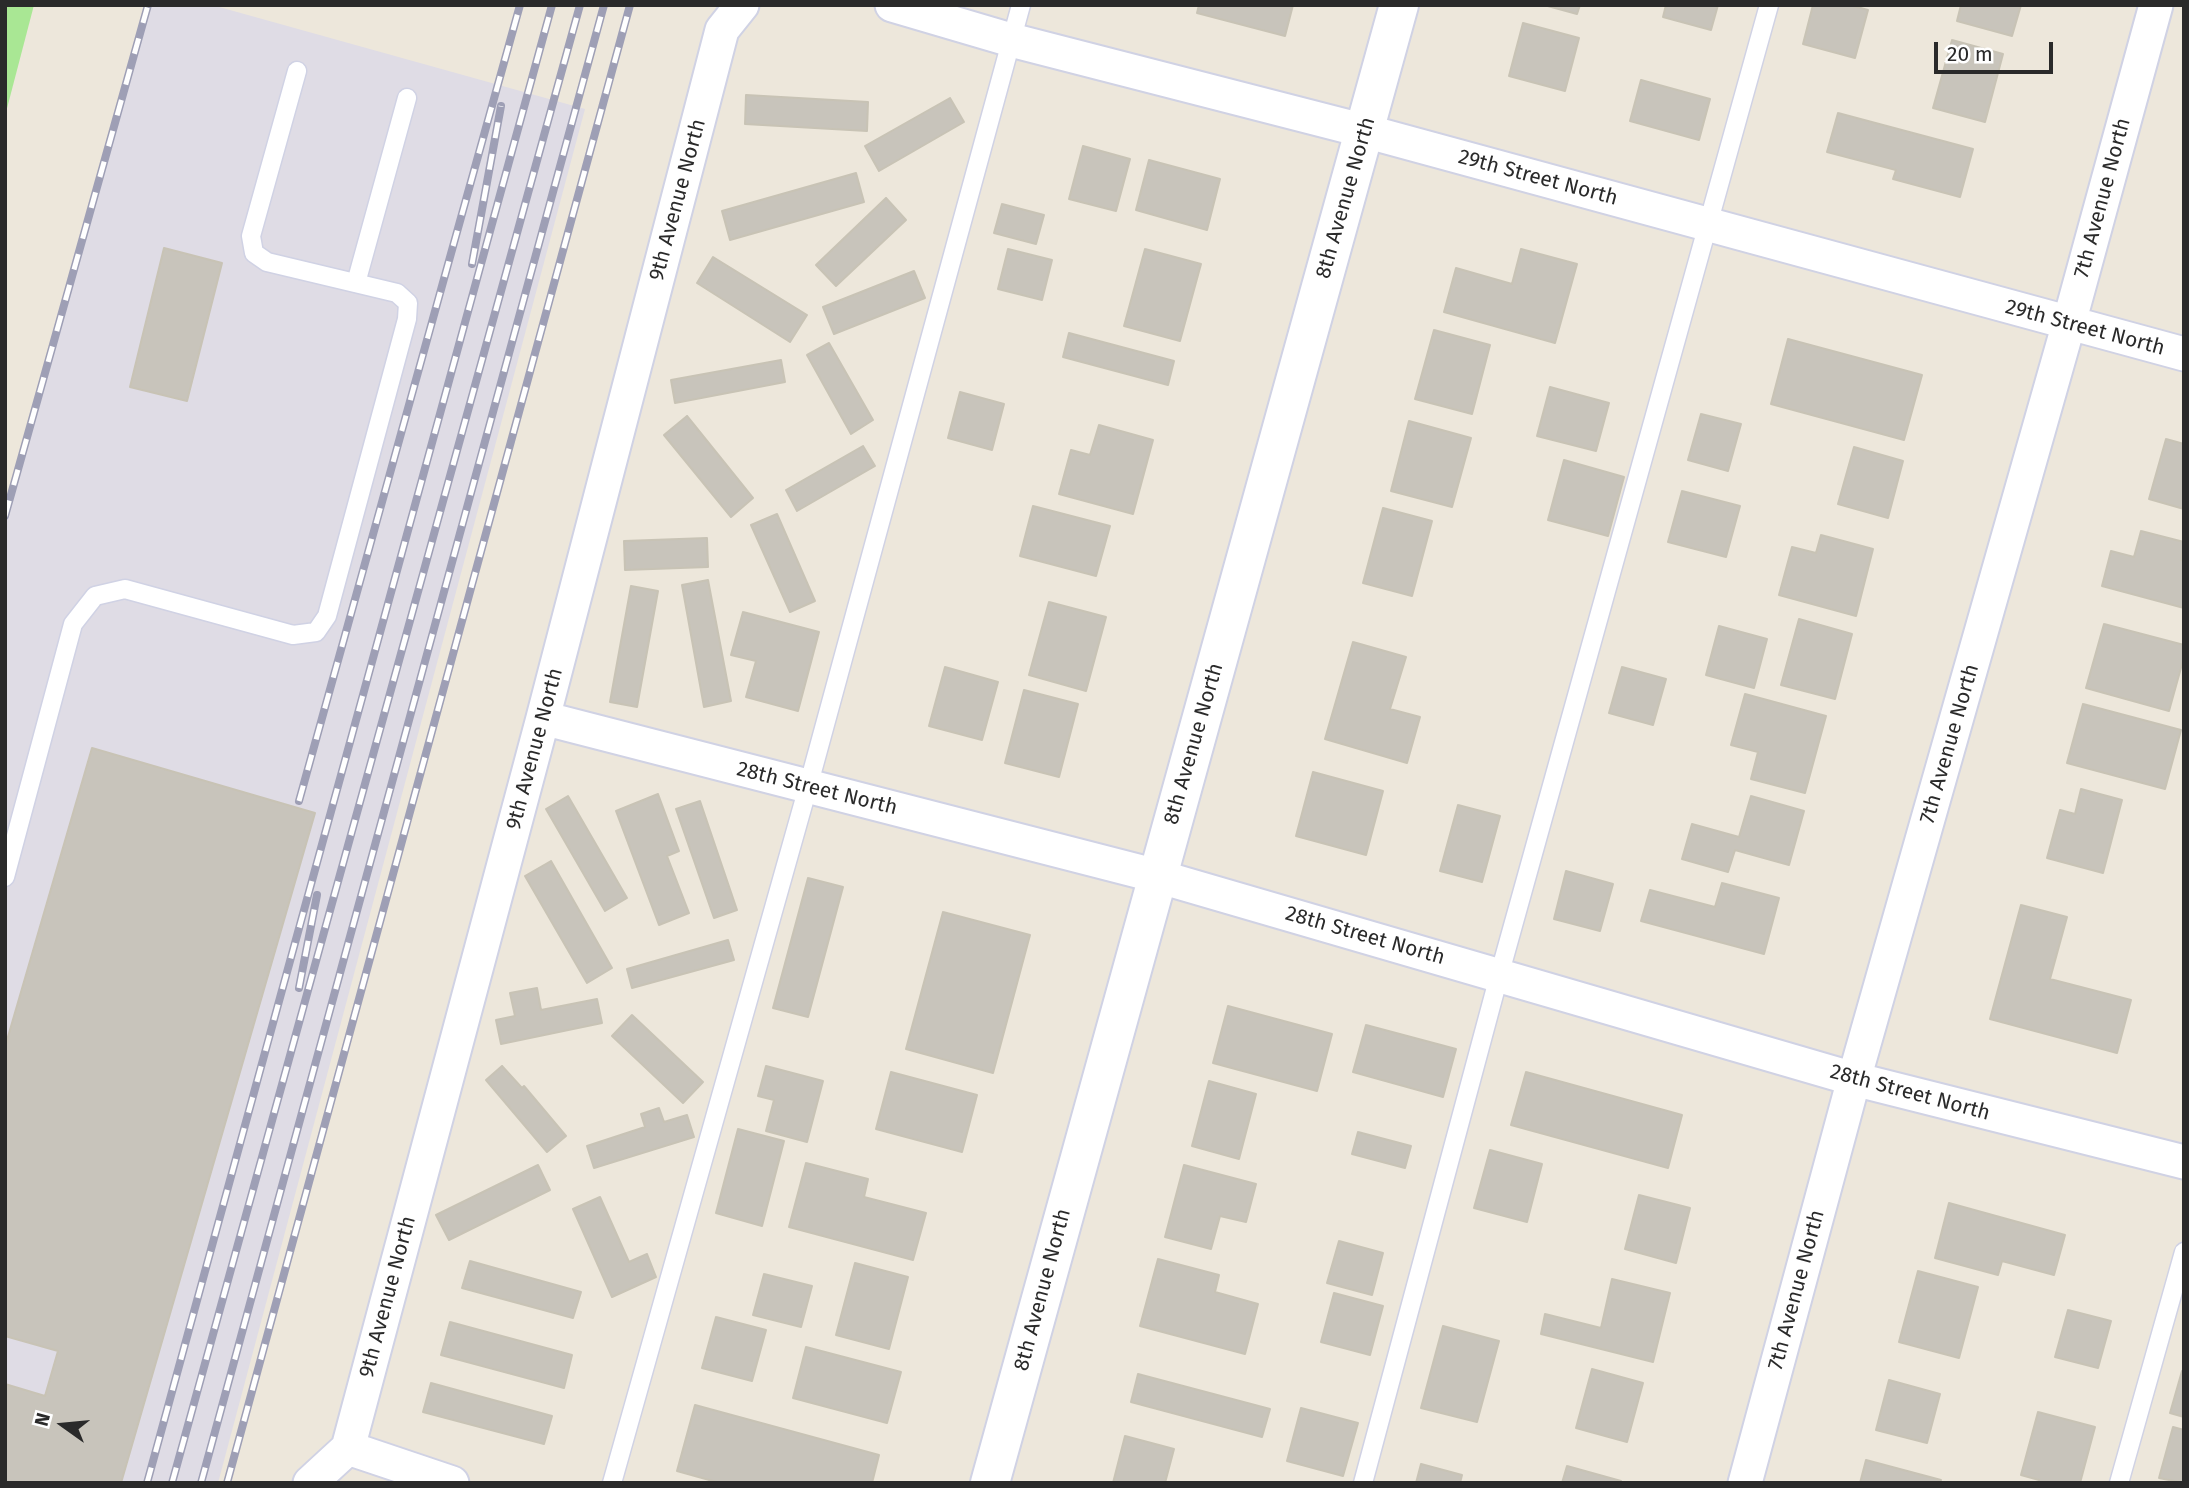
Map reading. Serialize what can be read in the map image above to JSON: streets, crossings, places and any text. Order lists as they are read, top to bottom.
{
  "streets": {
    "street": [
      "29th Street North",
      "8th Avenue North",
      "7th Avenue North",
      "9th Avenue North",
      "28th Street North"
    ]
  },
  "crossings": [
    ["29th Street North", "8th Avenue North"],
    ["29th Street North", "7th Avenue North"],
    ["8th Avenue North", "28th Street North"],
    ["7th Avenue North", "28th Street North"],
    ["9th Avenue North", "28th Street North"]
  ],
  "scale_bar": "20 m",
  "north": "left"
}
